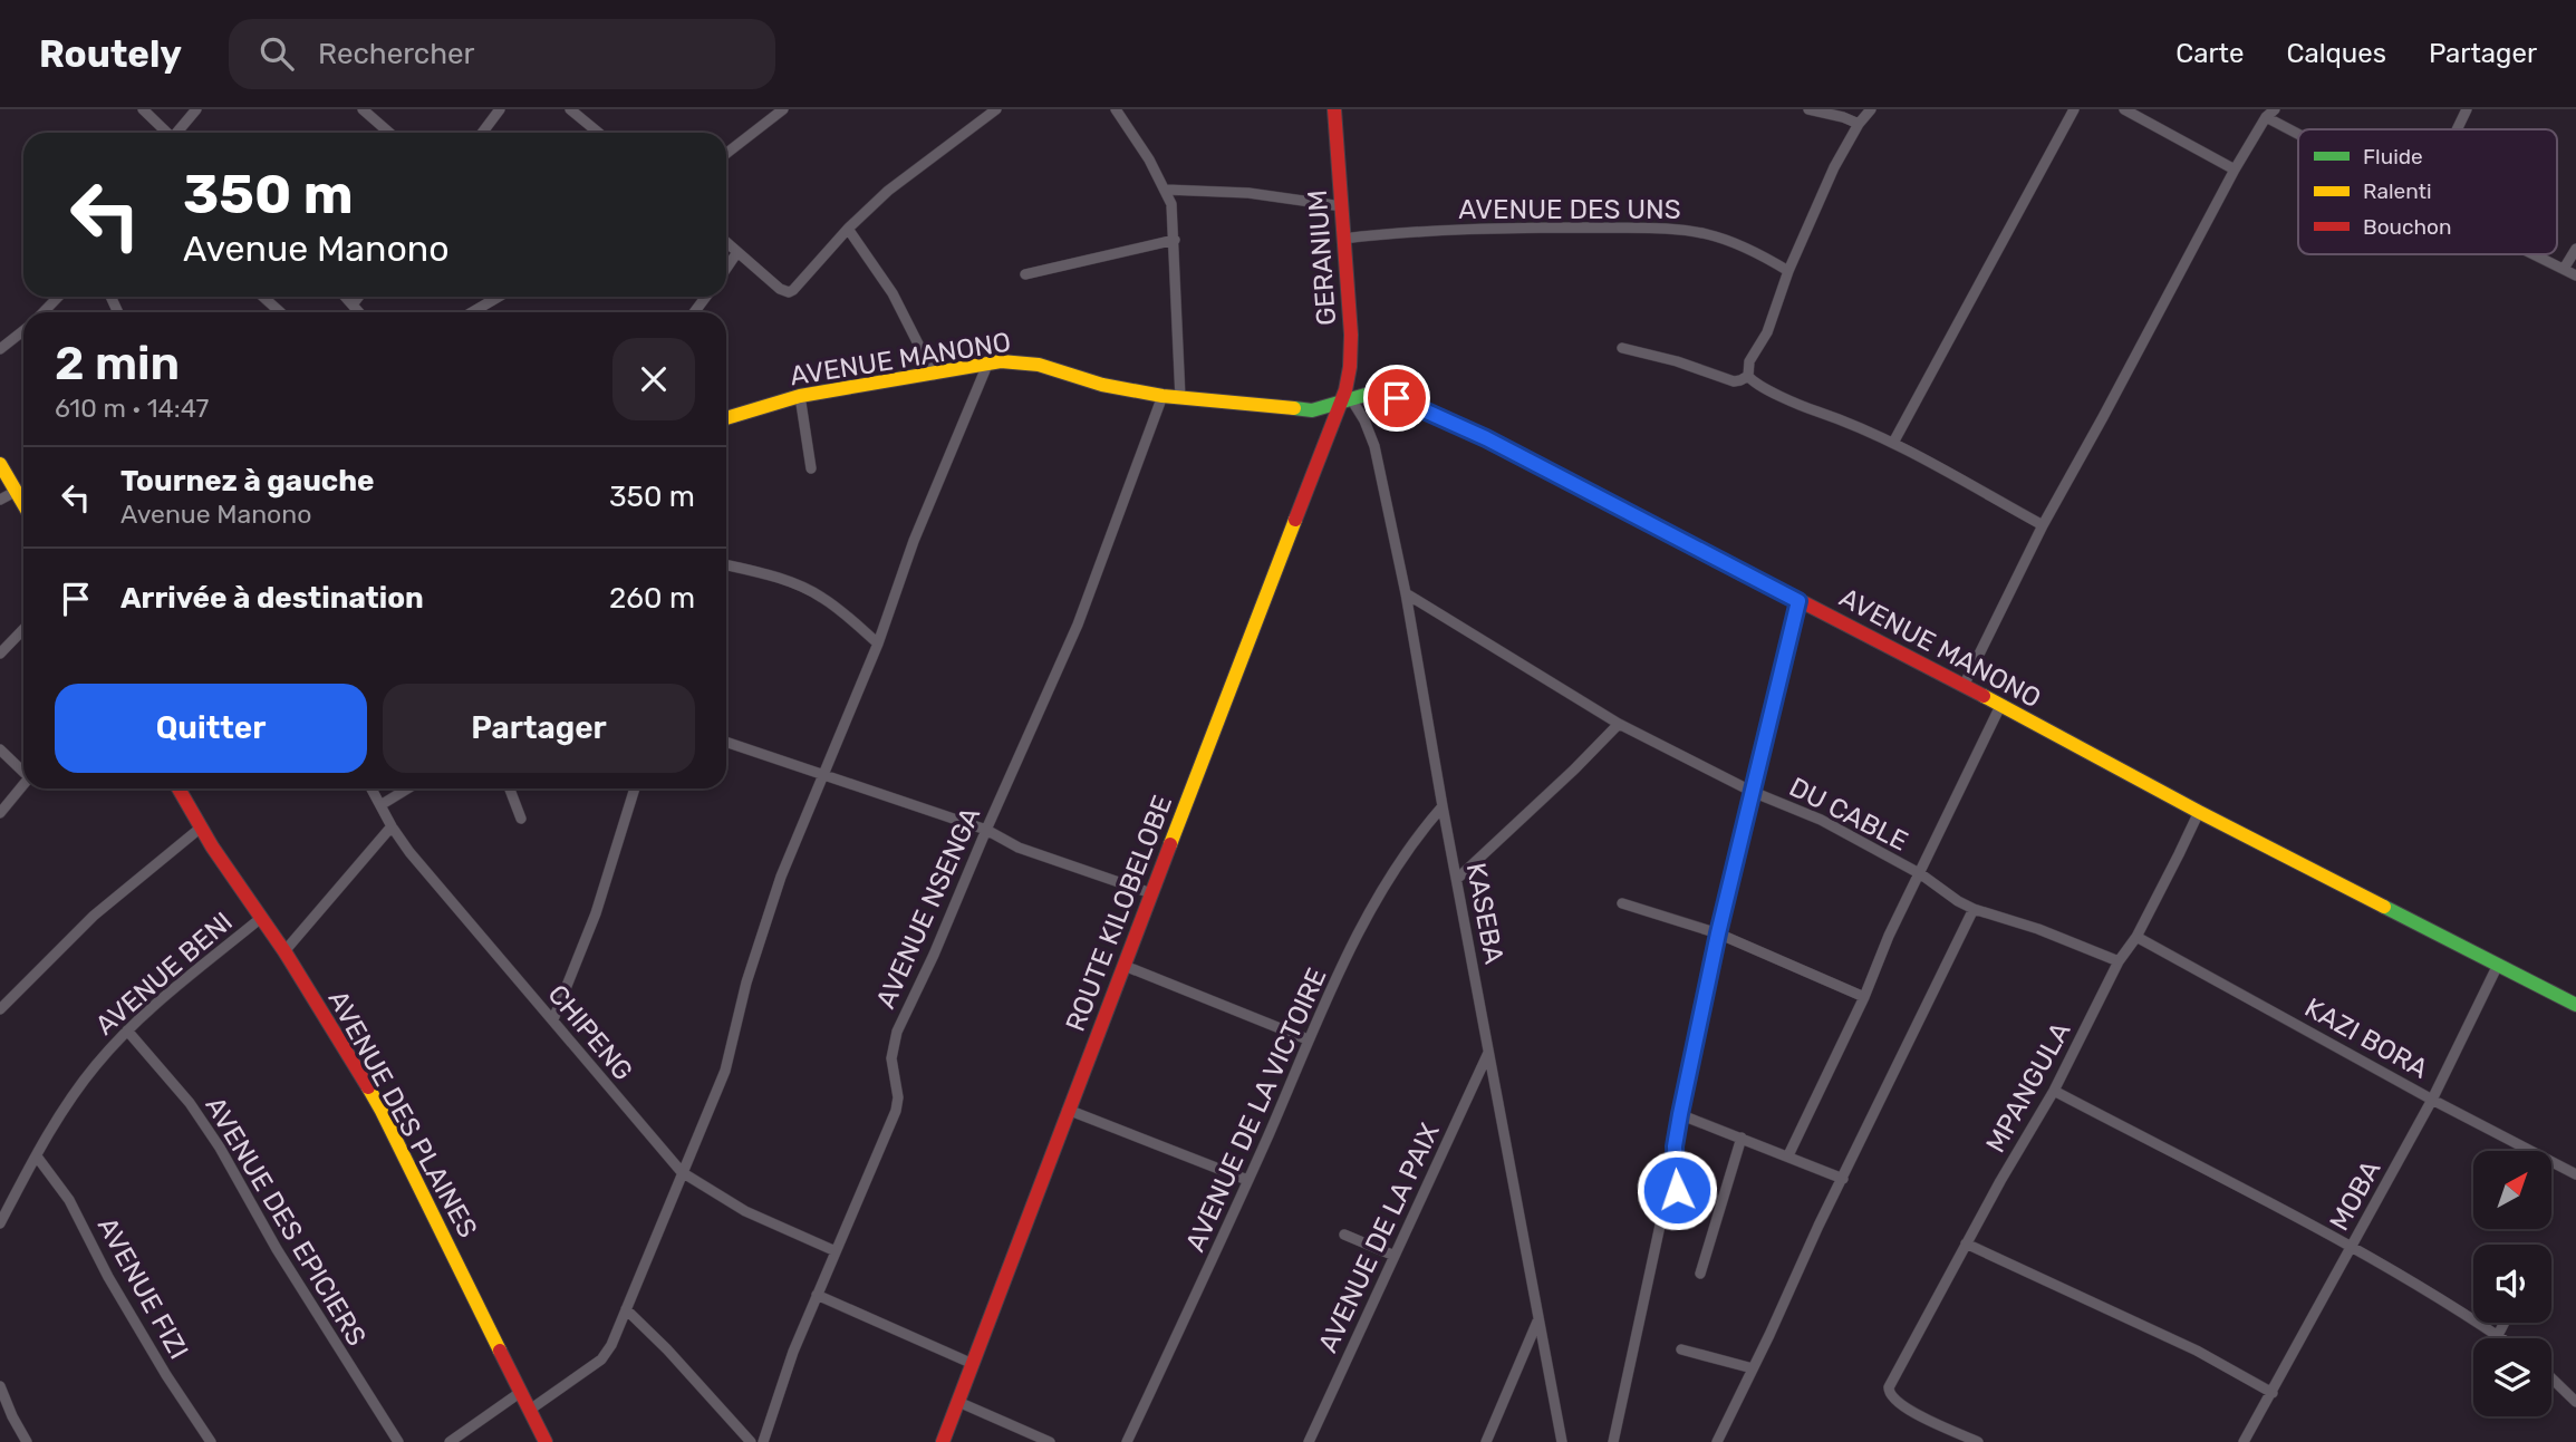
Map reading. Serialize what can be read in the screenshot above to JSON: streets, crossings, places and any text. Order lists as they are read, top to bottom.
{
  "streets": {
    "street": [
      "AVENUE DES UNS",
      "GERANIUM",
      "AVENUE MANONO",
      "DU CABLE",
      "AVENUE NSENGA",
      "ROUTE KILOBELOBE",
      "KASEBA",
      "AVENUE BENI",
      "CHIPENG",
      "KAZI BORA",
      "MPANGULA",
      "AVENUE DE LA VICTOIRE",
      "AVENUE DES PLAINES",
      "MOBA",
      "AVENUE DES EPICIERS",
      "AVENUE DE LA PAIX",
      "AVENUE FIZI"
    ]
  },
  "crossings": [
    ["AVENUE DES UNS", "GERANIUM"],
    ["GERANIUM", "AVENUE MANONO"],
    ["GERANIUM", "ROUTE KILOBELOBE"],
    ["GERANIUM", "KASEBA"],
    ["AVENUE MANONO", "AVENUE NSENGA"],
    ["AVENUE MANONO", "ROUTE KILOBELOBE"],
    ["AVENUE MANONO", "KASEBA"],
    ["AVENUE MANONO", "MPANGULA"],
    ["AVENUE MANONO", "MOBA"],
    ["DU CABLE", "KASEBA"],
    ["DU CABLE", "MPANGULA"],
    ["AVENUE NSENGA", "CHIPENG"],
    ["ROUTE KILOBELOBE", "KASEBA"],
    ["KASEBA", "AVENUE DE LA VICTOIRE"],
    ["KASEBA", "AVENUE DE LA PAIX"],
    ["AVENUE BENI", "AVENUE DES PLAINES"],
    ["AVENUE BENI", "AVENUE DES EPICIERS"],
    ["AVENUE BENI", "AVENUE FIZI"],
    ["KAZI BORA", "MPANGULA"],
    ["KAZI BORA", "MOBA"]
  ],
  "legend": ["Fluide", "Ralenti", "Bouchon"],
  "north": "top right",
  "page": {
    "header": "Routely",
    "search": "Rechercher",
    "nav": ["Carte", "Calques", "Partager"],
    "turn": ["350 m", "Avenue Manono"],
    "heading": ["2 min", "610 m · 14:47"],
    "list": [
      {
        "name": "Tournez à gauche",
        "note": "Avenue Manono",
        "value": "350 m"
      },
      {
        "name": "Arrivée à destination",
        "value": "260 m"
      }
    ],
    "buttons": ["Quitter", "Partager"]
  }
}
